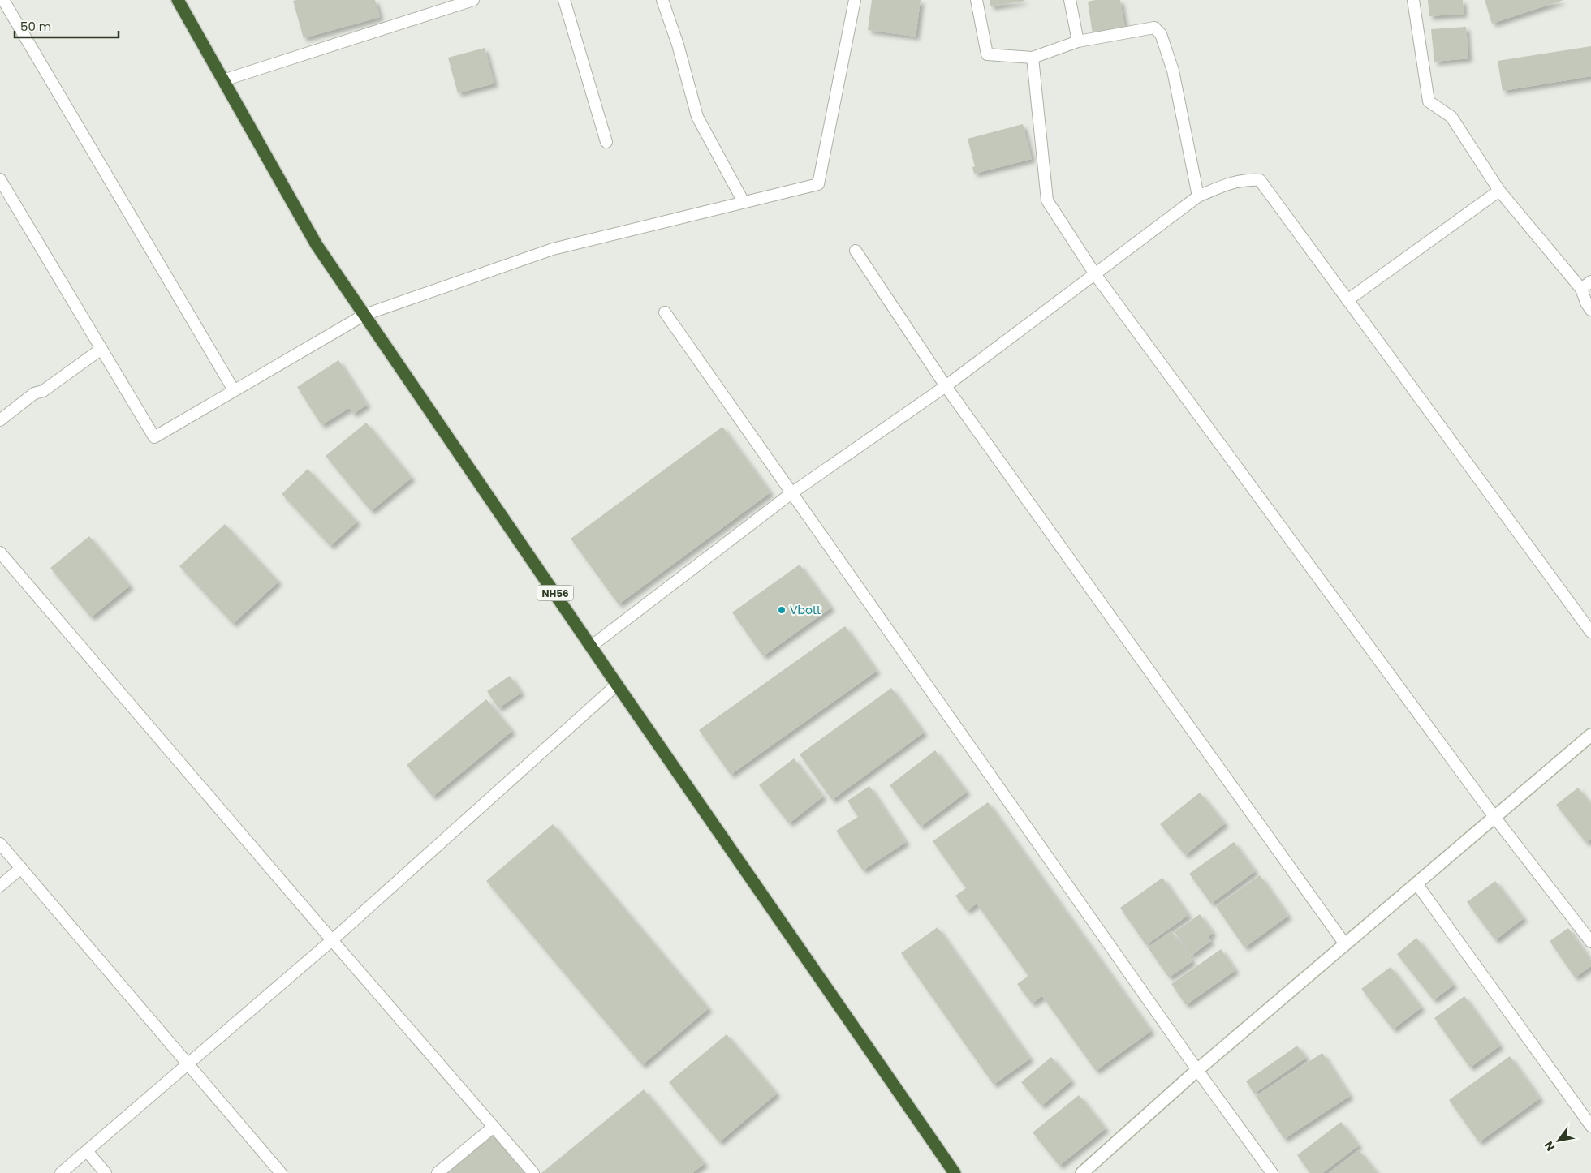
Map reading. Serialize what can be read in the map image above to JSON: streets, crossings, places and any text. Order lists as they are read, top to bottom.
{
  "streets": {
    "highway": ["NH56"]
  },
  "places": ["Vbott"],
  "scale_bar": "50 m",
  "north": "bottom left"
}
